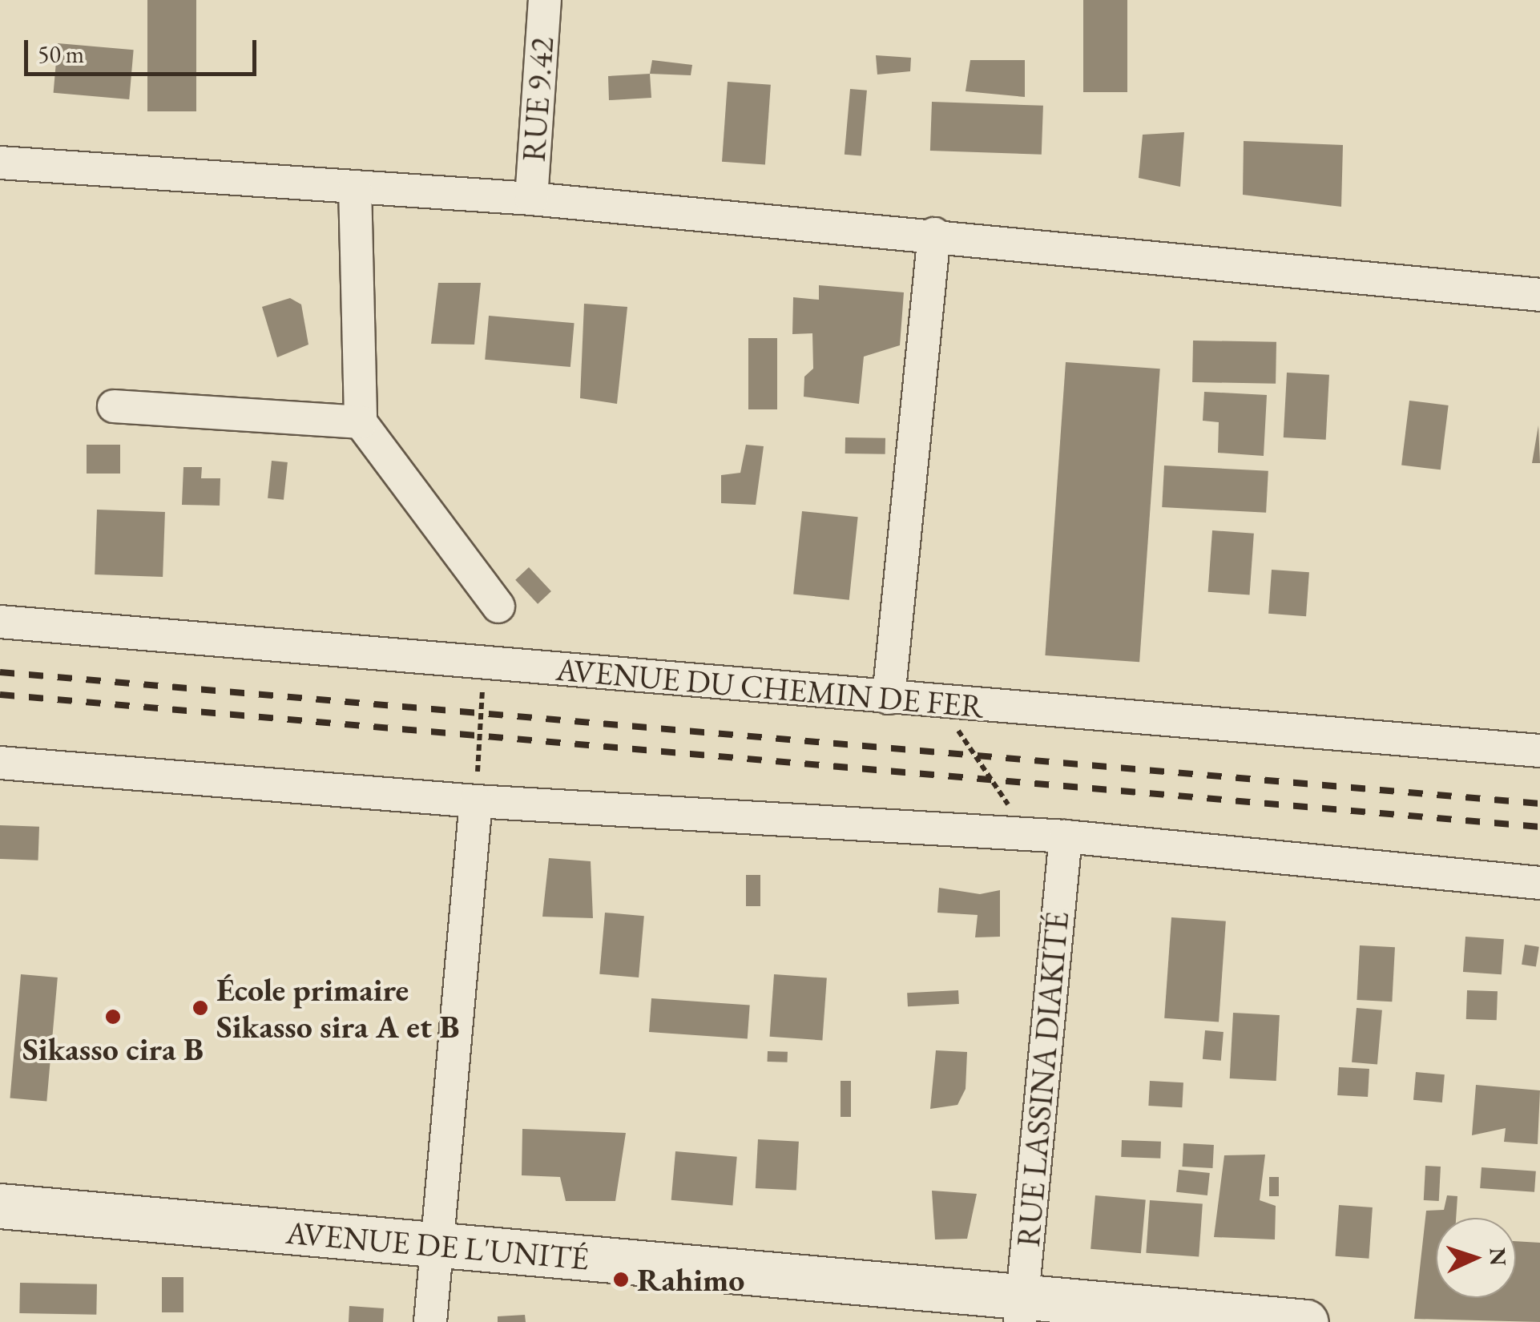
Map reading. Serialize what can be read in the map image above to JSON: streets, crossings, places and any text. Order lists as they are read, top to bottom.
{
  "streets": {
    "street": [
      "RUE 9.42",
      "AVENUE DU CHEMIN DE FER",
      "RUE LASSINA DIAKITÉ",
      "AVENUE DE L'UNITÉ"
    ]
  },
  "crossings": [
    ["RUE LASSINA DIAKITÉ", "AVENUE DE L'UNITÉ"]
  ],
  "places": ["École primaire Sikasso sira A et B", "Sikasso cira B", "Rahimo"],
  "scale_bar": "50 m",
  "north": "right"
}
